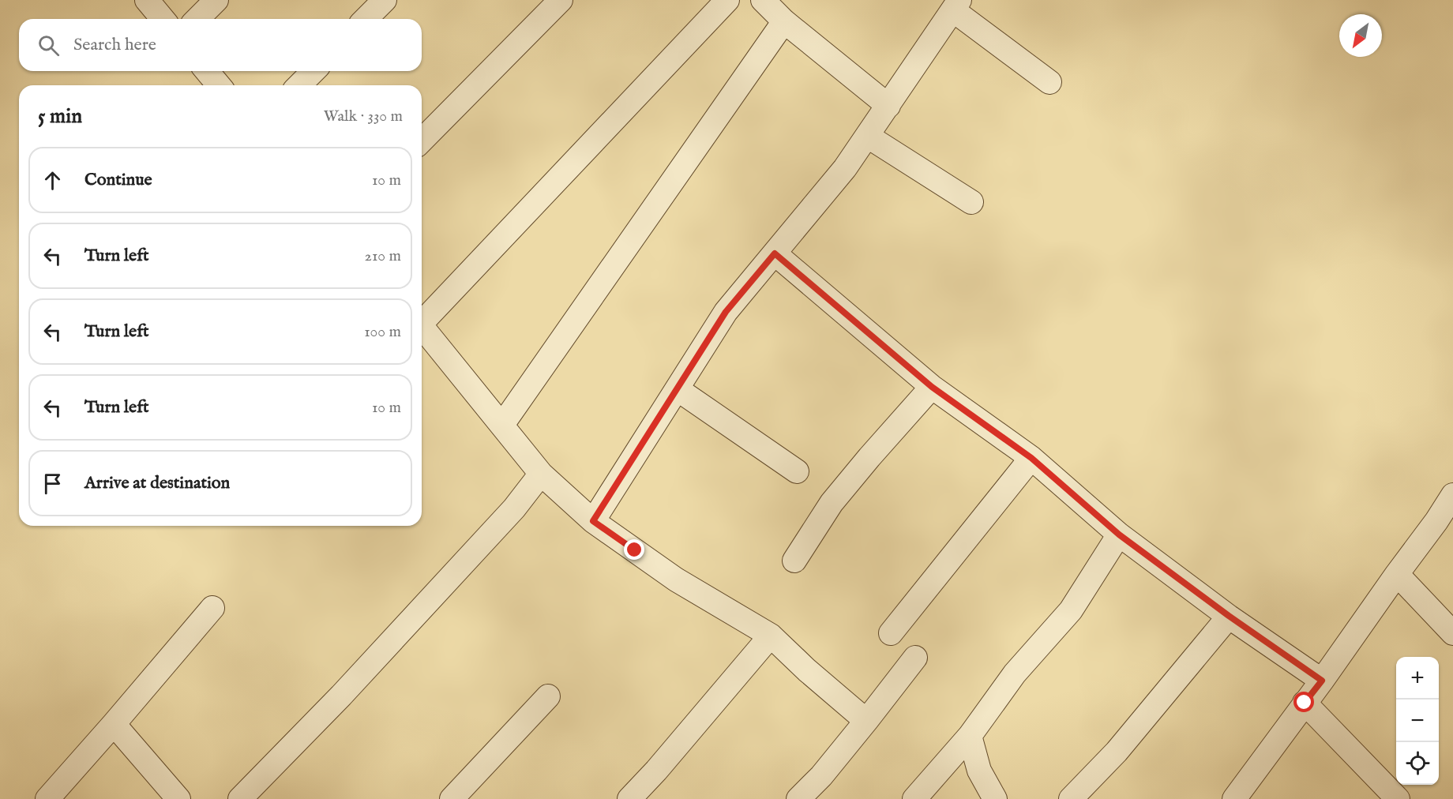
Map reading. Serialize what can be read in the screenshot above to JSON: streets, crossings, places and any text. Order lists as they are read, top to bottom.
{
  "north": "bottom left",
  "page": {
    "search": "Search here",
    "heading": ["5 min", "Walk · 330 m"],
    "list": [
      ["Continue", "10 m"],
      ["Turn left", "210 m"],
      ["Turn left", "100 m"],
      ["Turn left", "10 m"],
      "Arrive at destination"
    ],
    "map_buttons": ["+", "−"]
  }
}
